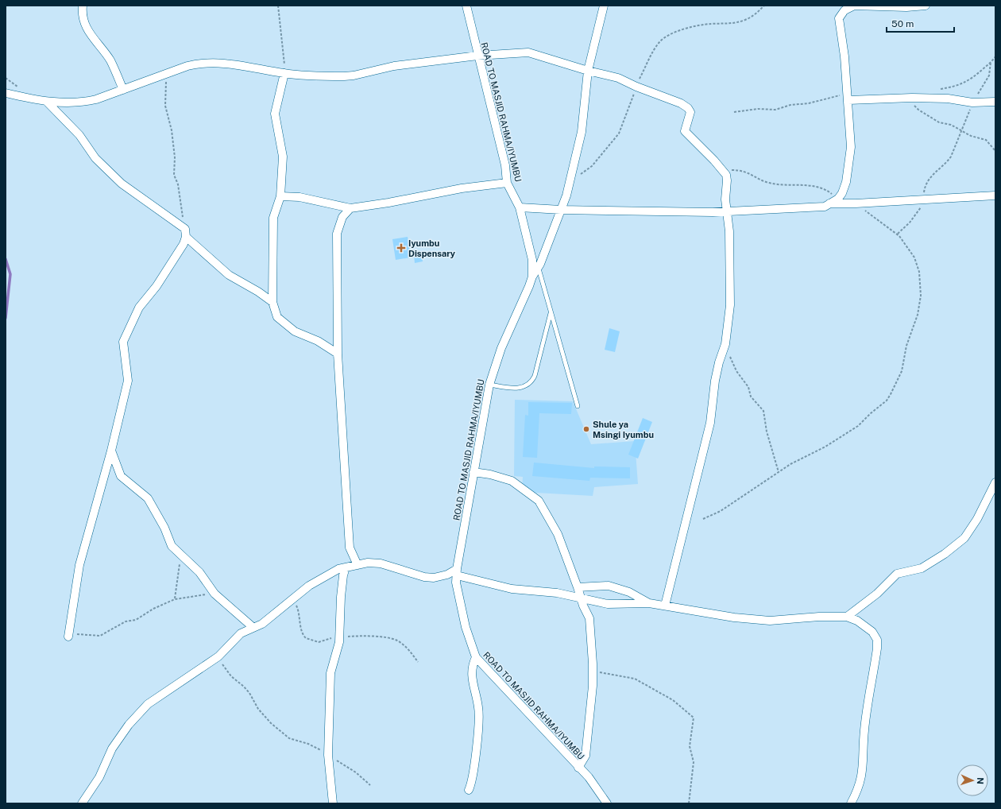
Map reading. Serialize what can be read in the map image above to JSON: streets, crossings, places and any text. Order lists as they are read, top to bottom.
{
  "streets": {
    "street": ["ROAD TO MASJID RAHMA/IYUMBU"]
  },
  "places": {
    "health": ["Iyumbu Dispensary"],
    "other": ["Shule ya Msingi Iyumbu"]
  },
  "scale_bar": "50 m",
  "north": "right"
}
